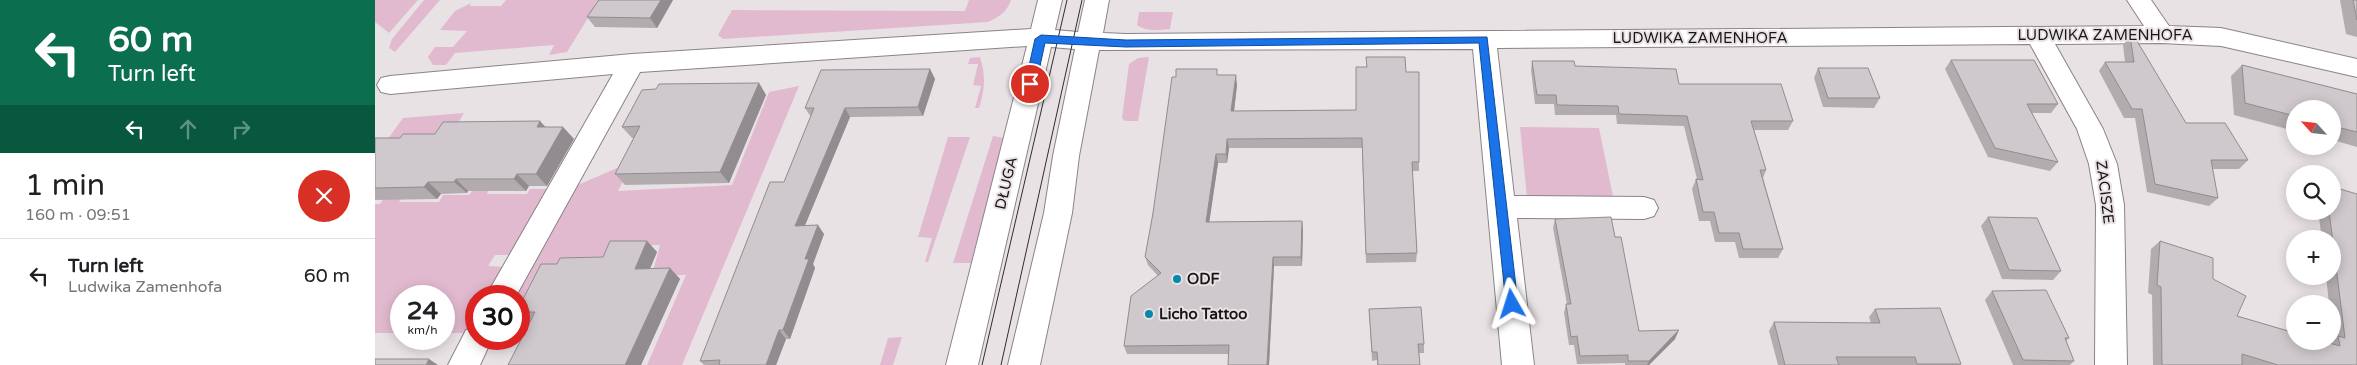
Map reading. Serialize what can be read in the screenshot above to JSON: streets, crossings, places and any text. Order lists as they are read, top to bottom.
{
  "streets": {
    "street": ["LUDWIKA ZAMENHOFA", "DŁUGA", "ZACISZE"]
  },
  "crossings": [
    ["LUDWIKA ZAMENHOFA", "DŁUGA"],
    ["LUDWIKA ZAMENHOFA", "ZACISZE"]
  ],
  "places": ["ODF", "Licho Tattoo"],
  "north": "top left",
  "page": {
    "turn": ["60 m", "Turn left"],
    "map_buttons": ["+", "−"],
    "heading": ["1 min", "160 m · 09:51"],
    "list": [
      {
        "name": "Turn left",
        "note": "Ludwika Zamenhofa",
        "value": "60 m"
      }
    ],
    "speed": "24 km/h",
    "limit": "30"
  }
}
